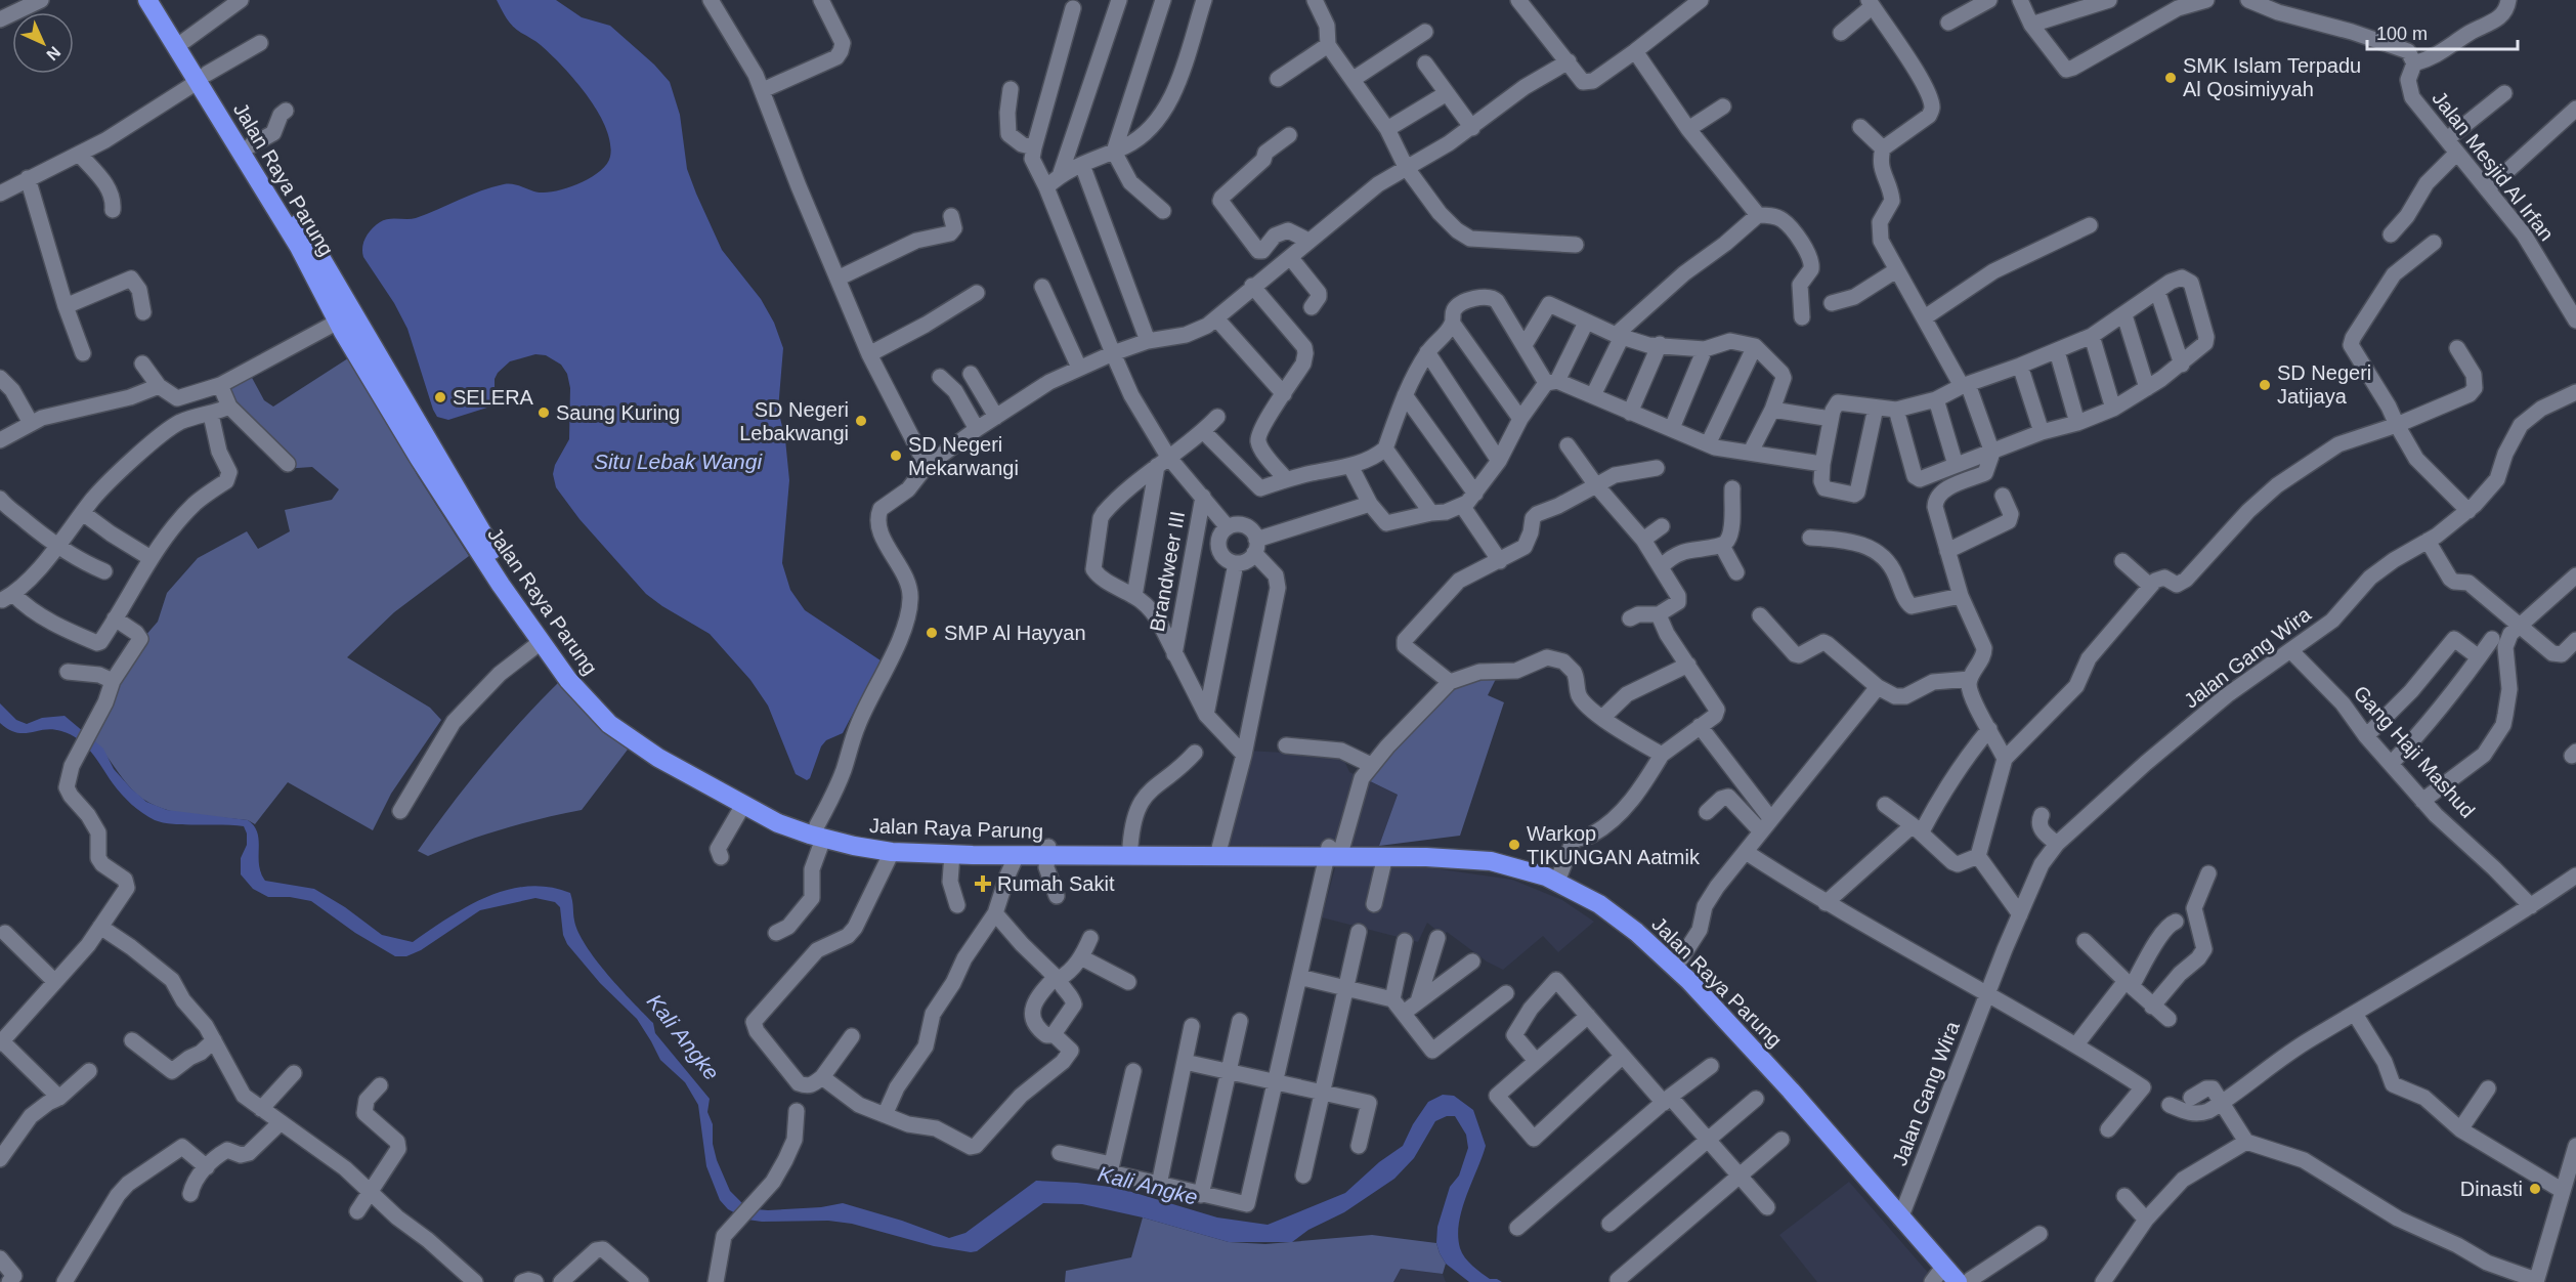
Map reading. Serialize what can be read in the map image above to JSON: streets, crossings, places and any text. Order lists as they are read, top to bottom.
{
  "streets": {
    "highway": ["Jalan Raya Parung"],
    "street": [
      "Jalan Mesjid Al Irfan",
      "Brandweer III",
      "Jalan Gang Wira",
      "Gang Haji Mashud"
    ]
  },
  "crossings": [
    ["Jalan Raya Parung", "Jalan Gang Wira"],
    ["Jalan Gang Wira", "Gang Haji Mashud"]
  ],
  "water": ["Situ Lebak Wangi", "Kali Angke"],
  "places": {
    "other": [
      "SMK Islam Terpadu Al Qosimiyyah",
      "SD Negeri Jatijaya",
      "SELERA",
      "Saung Kuring",
      "SD Negeri Lebakwangi",
      "SD Negeri Mekarwangi",
      "SMP Al Hayyan",
      "Warkop TIKUNGAN Aatmik",
      "Dinasti"
    ],
    "health": ["Rumah Sakit"]
  },
  "scale_bar": "100 m",
  "north": "bottom right"
}
